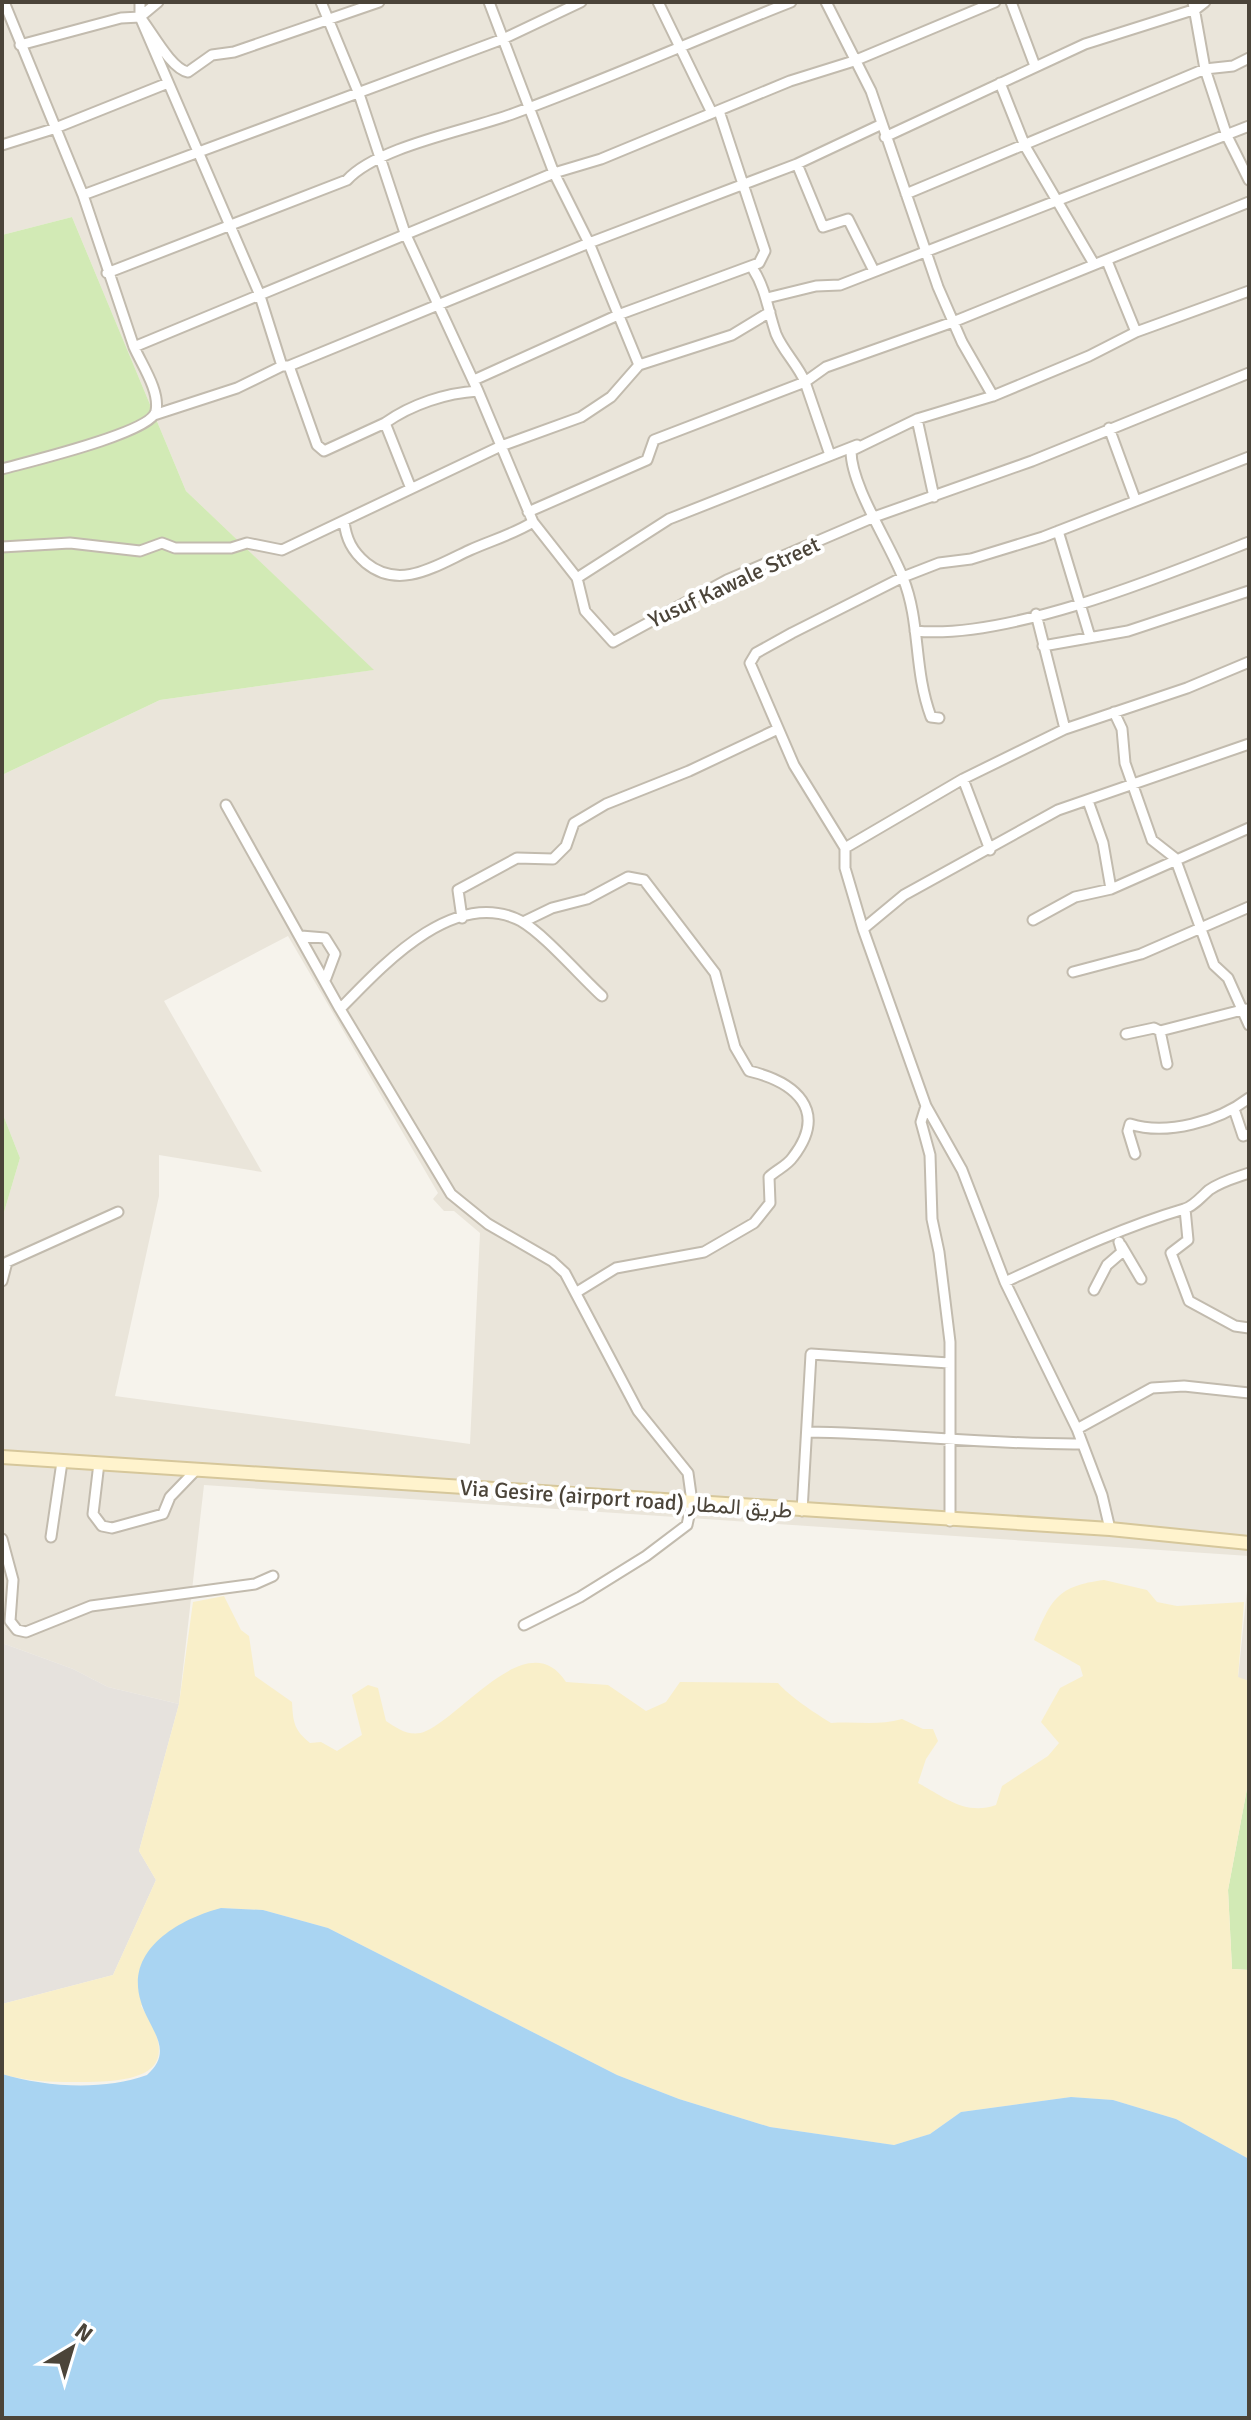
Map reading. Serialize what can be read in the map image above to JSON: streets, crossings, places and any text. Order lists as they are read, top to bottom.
{
  "streets": {
    "main road": ["Via Gesire (airport road) طريق المطار"],
    "street": ["Yusuf Kawale Street"]
  },
  "north": "top right"
}
